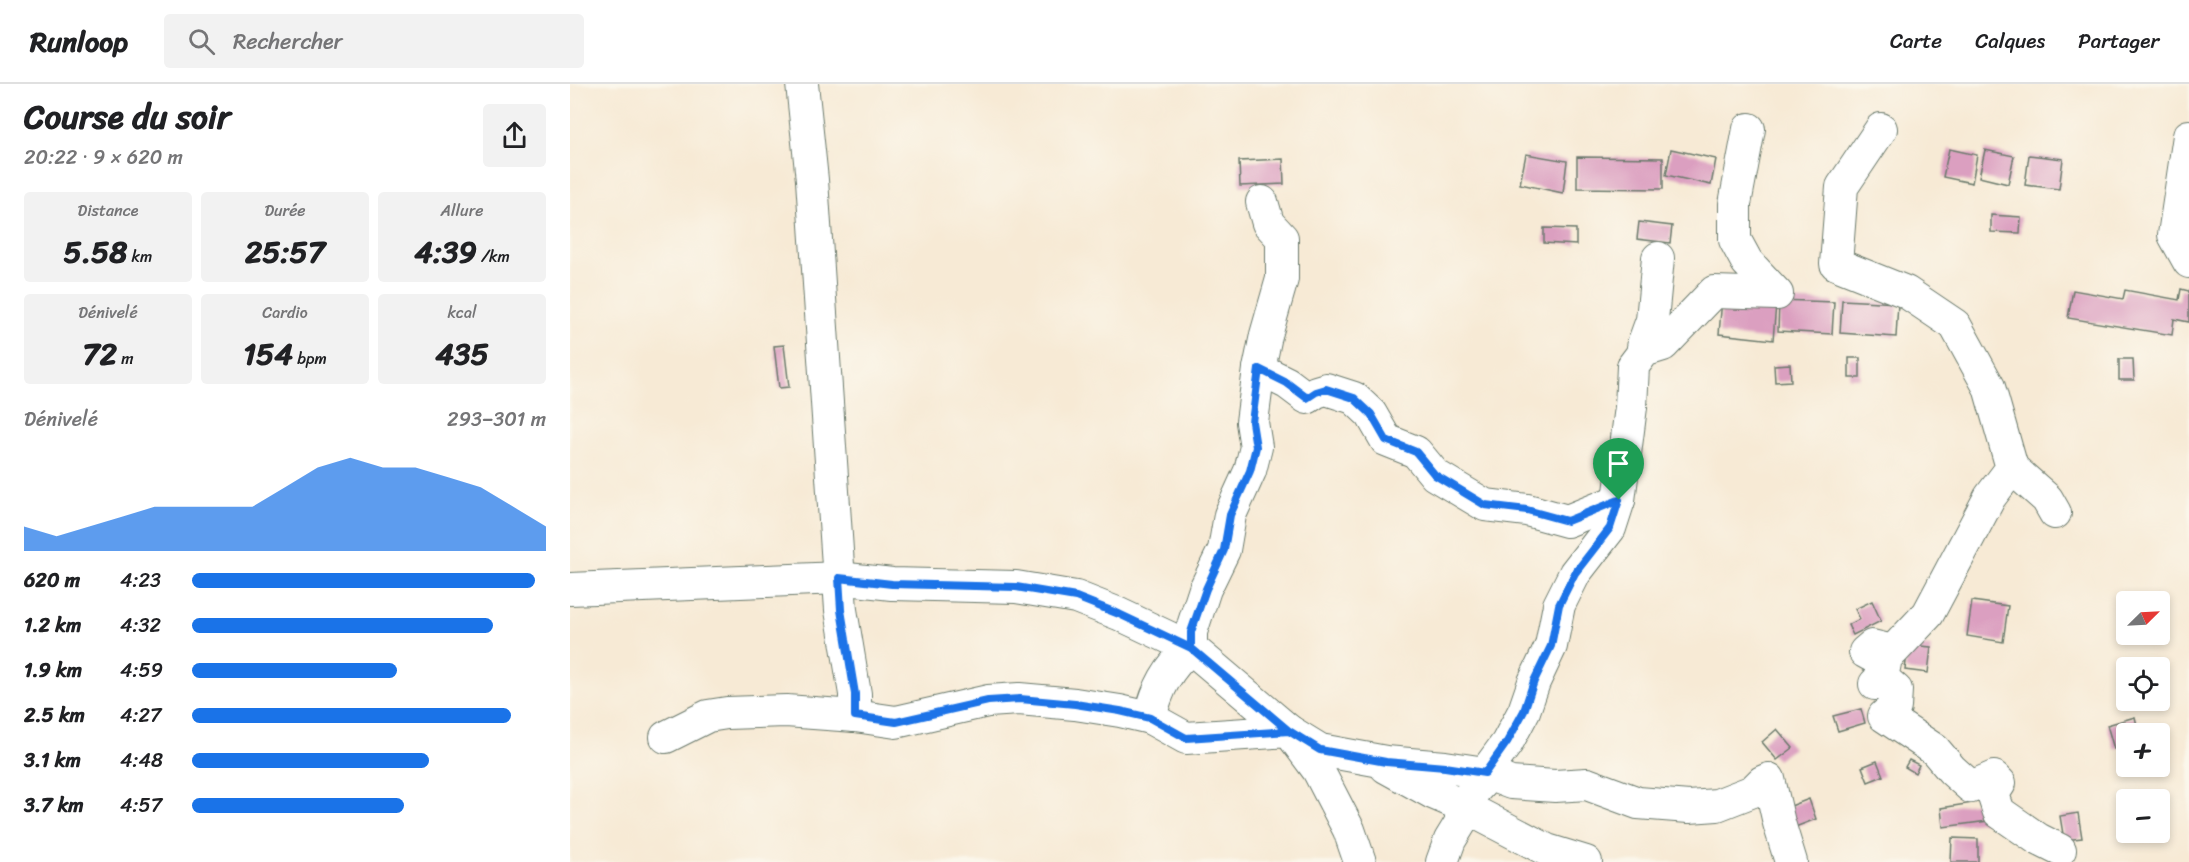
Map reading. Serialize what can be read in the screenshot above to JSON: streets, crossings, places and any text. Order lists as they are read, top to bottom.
{
  "north": "top right",
  "page": {
    "header": "Runloop",
    "search": "Rechercher",
    "nav": ["Carte", "Calques", "Partager"],
    "heading": ["Course du soir", "20:22 · 9 × 620 m"],
    "stats": [
      ["Distance", "5.58 km"],
      ["Durée", "25:57"],
      ["Allure", "4:39 /km"],
      ["Dénivelé", "72 m"],
      ["Cardio", "154 bpm"],
      ["kcal", "435"]
    ],
    "chart": ["Dénivelé", "293–301 m"],
    "list": [
      {
        "name": "620 m",
        "note": "4:23"
      },
      {
        "name": "1.2 km",
        "note": "4:32"
      },
      {
        "name": "1.9 km",
        "note": "4:59"
      },
      {
        "name": "2.5 km",
        "note": "4:27"
      },
      {
        "name": "3.1 km",
        "note": "4:48"
      },
      {
        "name": "3.7 km",
        "note": "4:57"
      }
    ],
    "map_buttons": ["+", "−"]
  }
}
